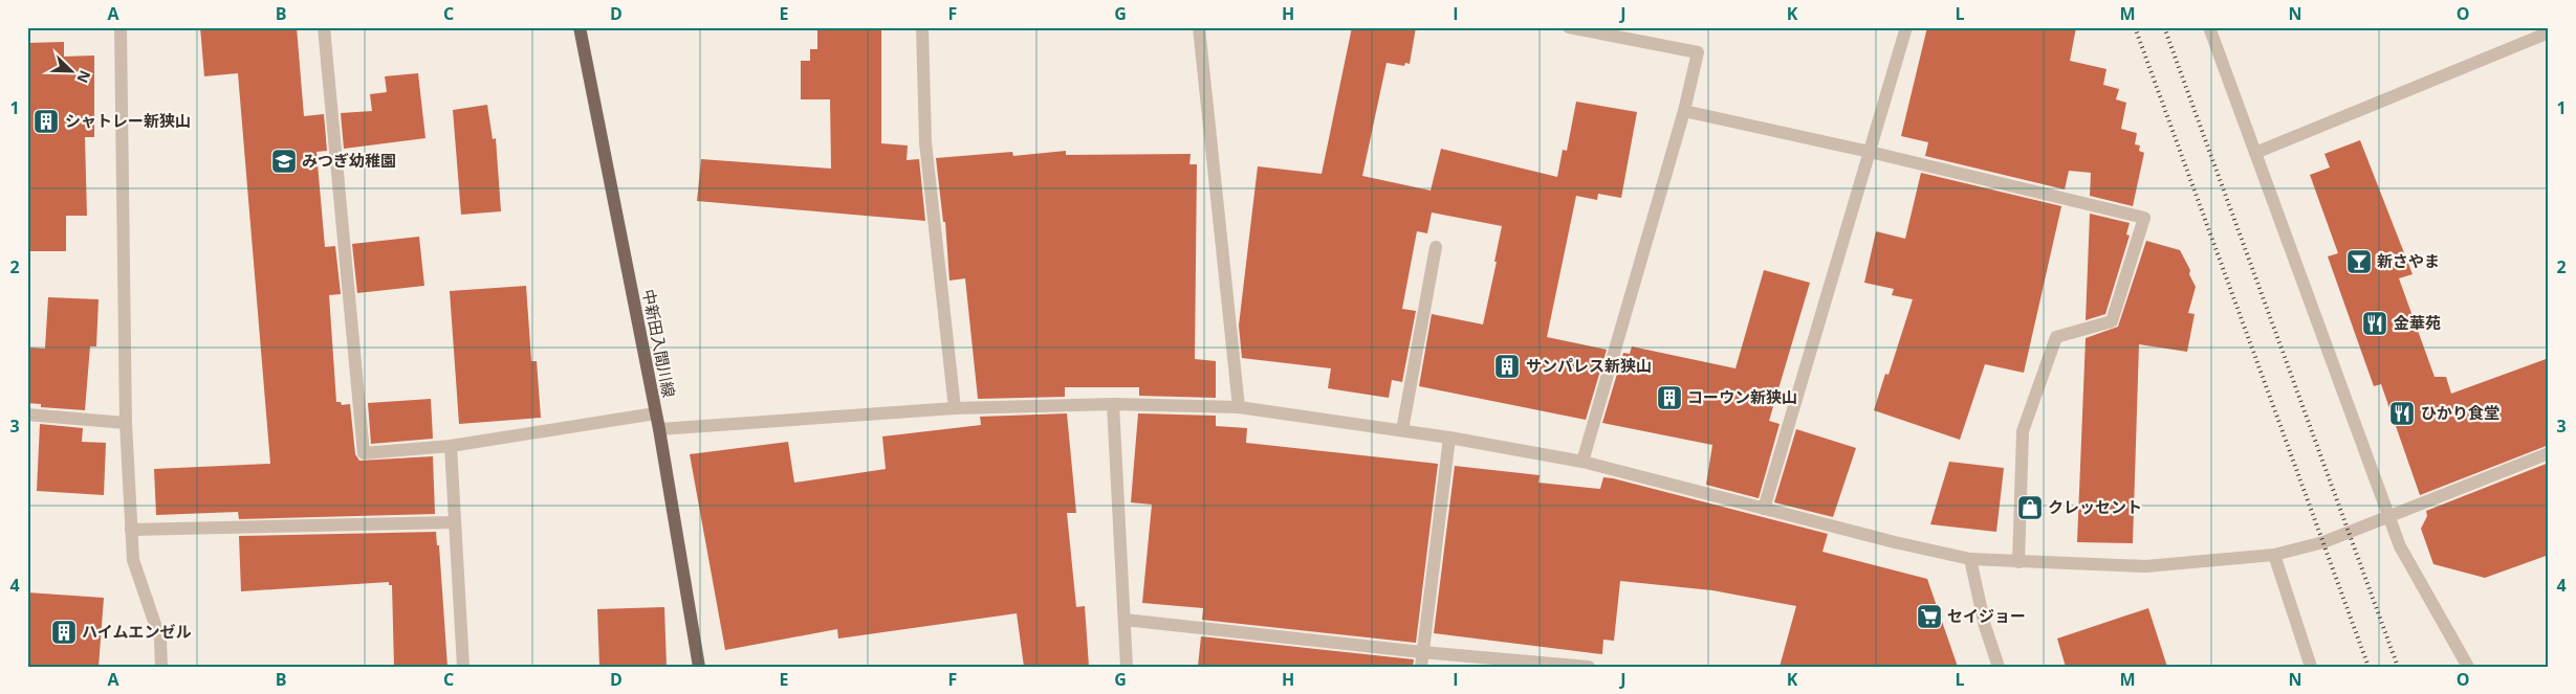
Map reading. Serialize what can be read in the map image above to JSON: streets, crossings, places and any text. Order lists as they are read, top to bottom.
{
  "streets": {
    "main road": ["中新田入間川線"]
  },
  "places": {
    "building": [
      "シャトレー新狭山",
      "サンパレス新狭山",
      "コーウン新狭山",
      "ハイムエンゼル"
    ],
    "school or university": ["みつぎ幼稚園"],
    "bar": ["新さやま"],
    "restaurant": ["金華苑", "ひかり食堂"],
    "shop": ["クレッセント"],
    "supermarket": ["セイジョー"]
  },
  "north": "bottom right",
  "grid": {
    "columns": [
      "A",
      "B",
      "C",
      "D",
      "E",
      "F",
      "G",
      "H",
      "I",
      "J",
      "K",
      "L",
      "M",
      "N",
      "O"
    ],
    "rows": [
      "1",
      "2",
      "3",
      "4"
    ]
  }
}
